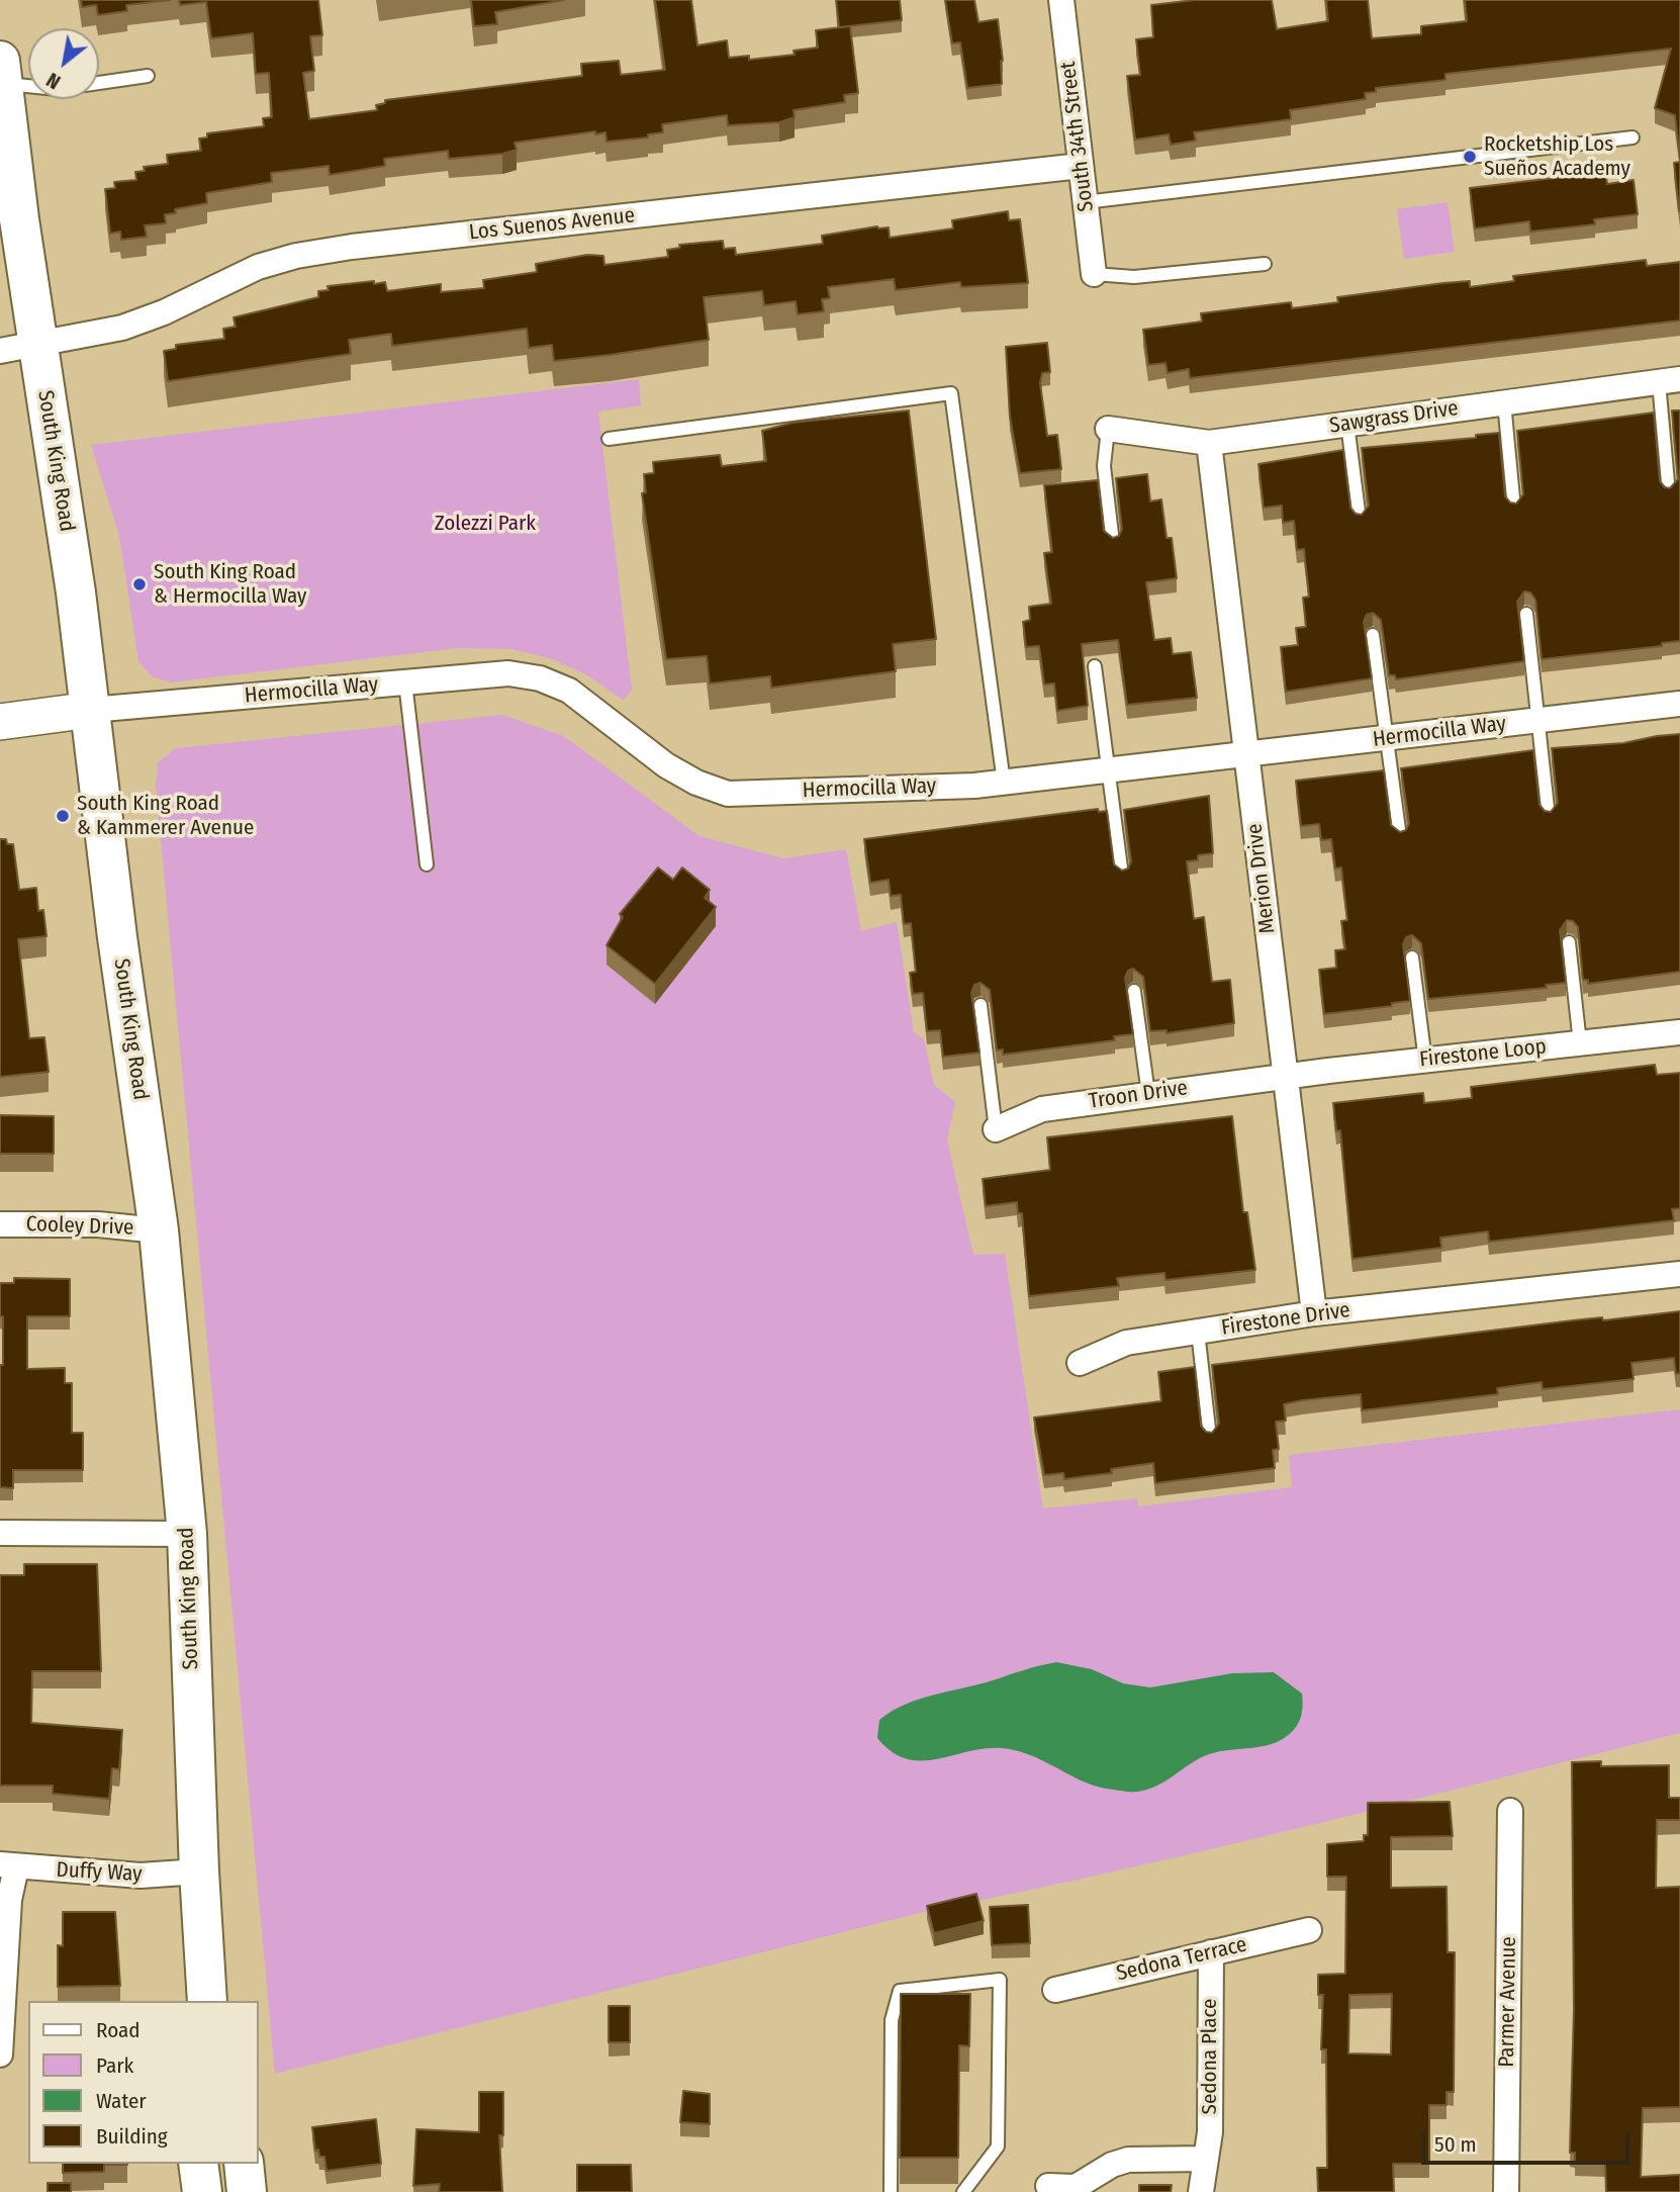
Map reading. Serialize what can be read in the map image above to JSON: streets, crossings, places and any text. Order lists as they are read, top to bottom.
{
  "streets": {
    "main road": ["South King Road"],
    "street": [
      "South 34th Street",
      "Los Suenos Avenue",
      "Sawgrass Drive",
      "Hermocilla Way",
      "Merion Drive",
      "Firestone Loop",
      "Troon Drive",
      "Cooley Drive",
      "Firestone Drive",
      "Duffy Way",
      "Sedona Terrace",
      "Parmer Avenue",
      "Sedona Place"
    ]
  },
  "crossings": [
    ["South 34th Street", "Los Suenos Avenue"],
    ["Los Suenos Avenue", "South King Road"],
    ["Sawgrass Drive", "Merion Drive"],
    ["South King Road", "Hermocilla Way"],
    ["South King Road", "Cooley Drive"],
    ["South King Road", "Duffy Way"],
    ["Hermocilla Way", "Merion Drive"],
    ["Merion Drive", "Firestone Loop"],
    ["Merion Drive", "Troon Drive"],
    ["Merion Drive", "Firestone Drive"],
    ["Firestone Loop", "Troon Drive"],
    ["Sedona Terrace", "Sedona Place"]
  ],
  "parks": ["Zolezzi Park"],
  "places": ["Rocketship Los Sueños Academy", "South King Road & Hermocilla Way", "South King Road & Kammerer Avenue"],
  "legend": [
    "Road",
    "Park",
    "Water",
    "Building"
  ],
  "scale_bar": "50 m",
  "north": "bottom left"
}
